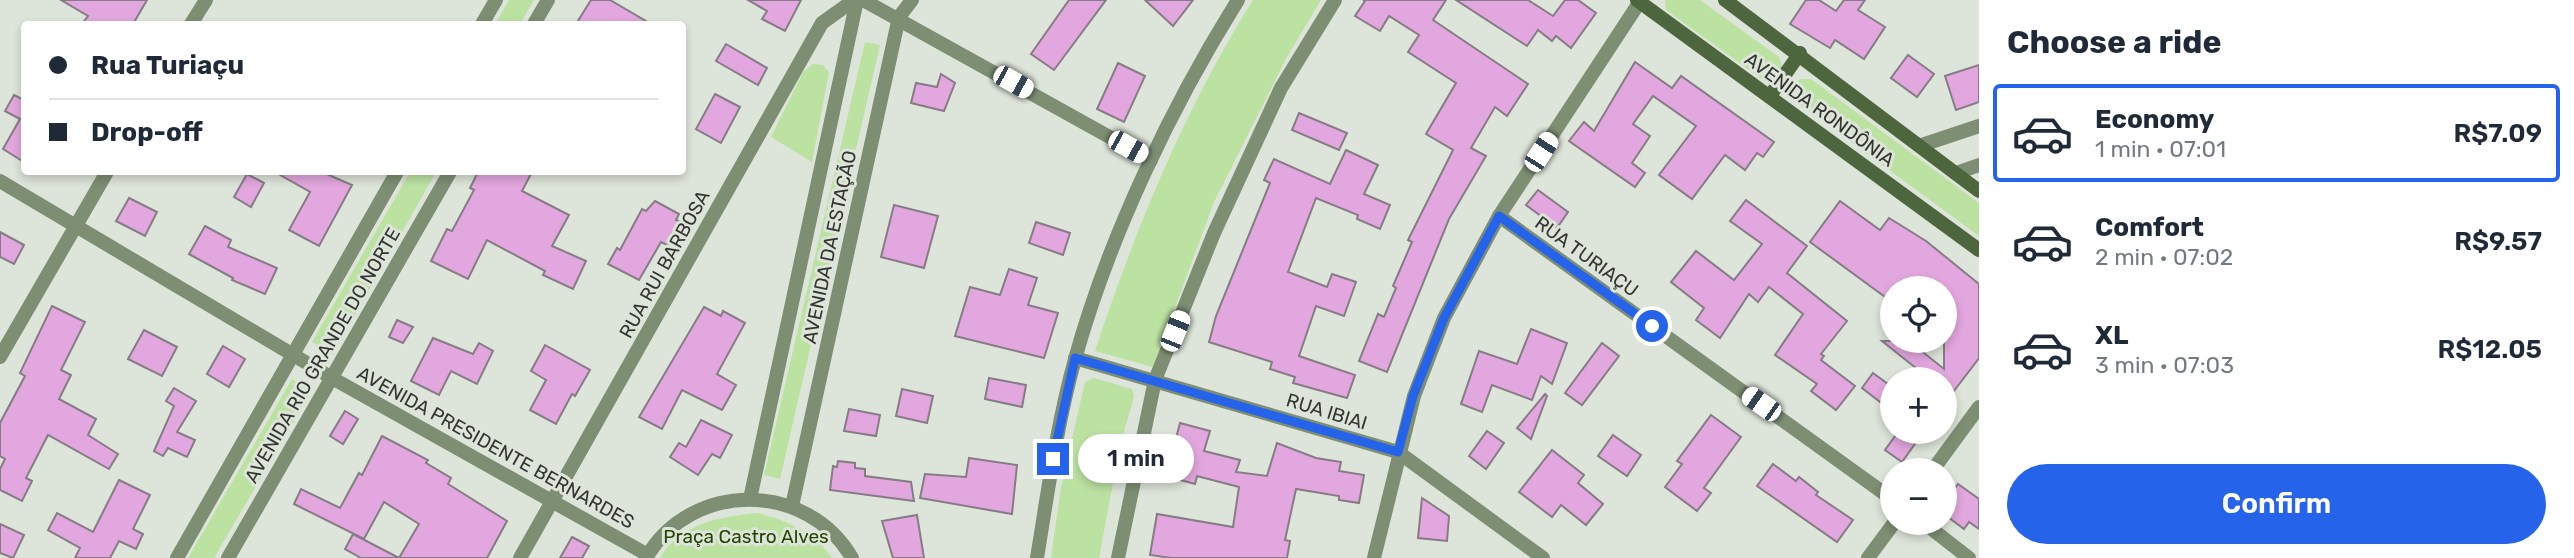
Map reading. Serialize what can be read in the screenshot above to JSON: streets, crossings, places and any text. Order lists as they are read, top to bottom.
{
  "streets": {
    "main road": ["AVENIDA RONDÔNIA"],
    "street": [
      "AVENIDA DA ESTAÇÃO",
      "RUA TURIAÇU",
      "RUA RUI BARBOSA",
      "AVENIDA RIO GRANDE DO NORTE",
      "RUA IBIAI",
      "AVENIDA PRESIDENTE BERNARDES"
    ]
  },
  "crossings": [
    ["AVENIDA DA ESTAÇÃO", "RUA RUI BARBOSA"],
    ["RUA RUI BARBOSA", "AVENIDA PRESIDENTE BERNARDES"],
    ["AVENIDA RIO GRANDE DO NORTE", "AVENIDA PRESIDENTE BERNARDES"]
  ],
  "parks": ["Praça Castro Alves"],
  "page": {
    "heading": "Choose a ride",
    "banner": ["Rua Turiaçu", "Drop-off"],
    "list": [
      {
        "name": "Economy",
        "note": "1 min · 07:01",
        "value": "R$7.09"
      },
      {
        "name": "Comfort",
        "note": "2 min · 07:02",
        "value": "R$9.57"
      },
      {
        "name": "XL",
        "note": "3 min · 07:03",
        "value": "R$12.05"
      }
    ],
    "map_buttons": ["+", "−"],
    "bubble": "1 min",
    "buttons": "Confirm"
  }
}
